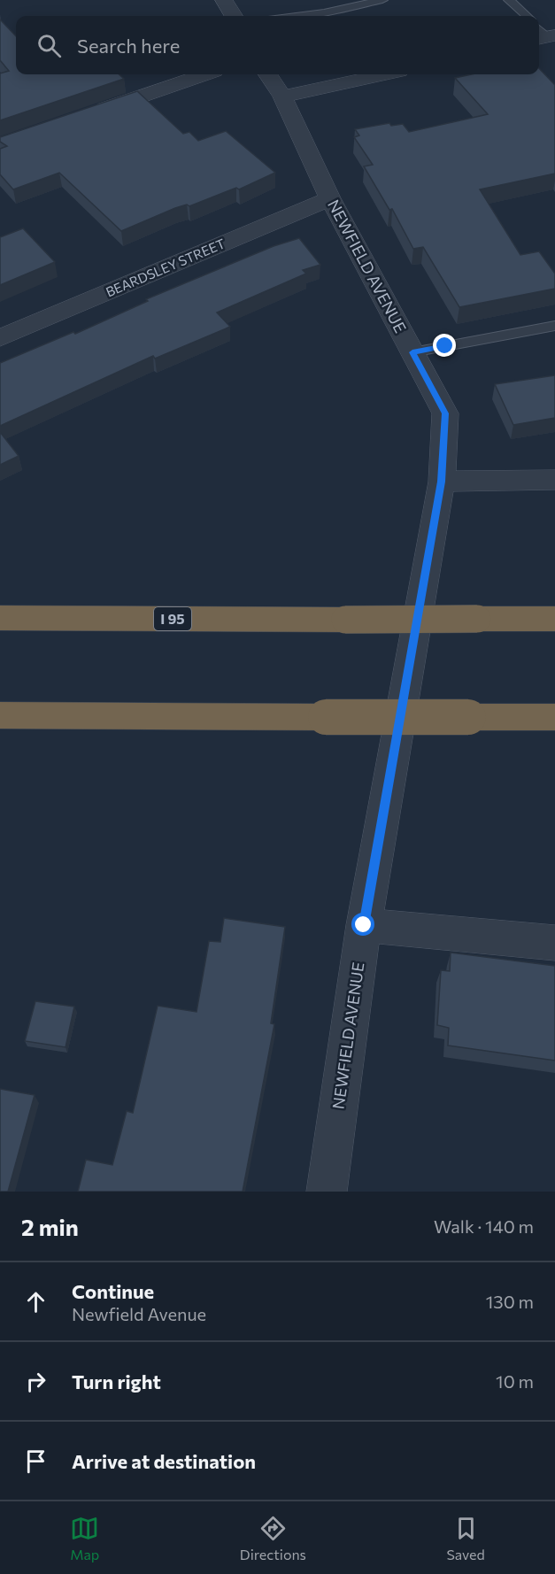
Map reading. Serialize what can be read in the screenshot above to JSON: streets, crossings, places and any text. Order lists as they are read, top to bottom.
{
  "streets": {
    "highway": ["I 95"],
    "street": ["NEWFIELD AVENUE", "BEARDSLEY STREET"]
  },
  "crossings": [
    ["NEWFIELD AVENUE", "BEARDSLEY STREET"]
  ],
  "page": {
    "search": "Search here",
    "heading": ["2 min", "Walk · 140 m"],
    "list": [
      ["Continue", "Newfield Avenue", "130 m"],
      ["Turn right", "10 m"],
      "Arrive at destination"
    ],
    "nav": ["Map", "Directions", "Saved"]
  }
}
